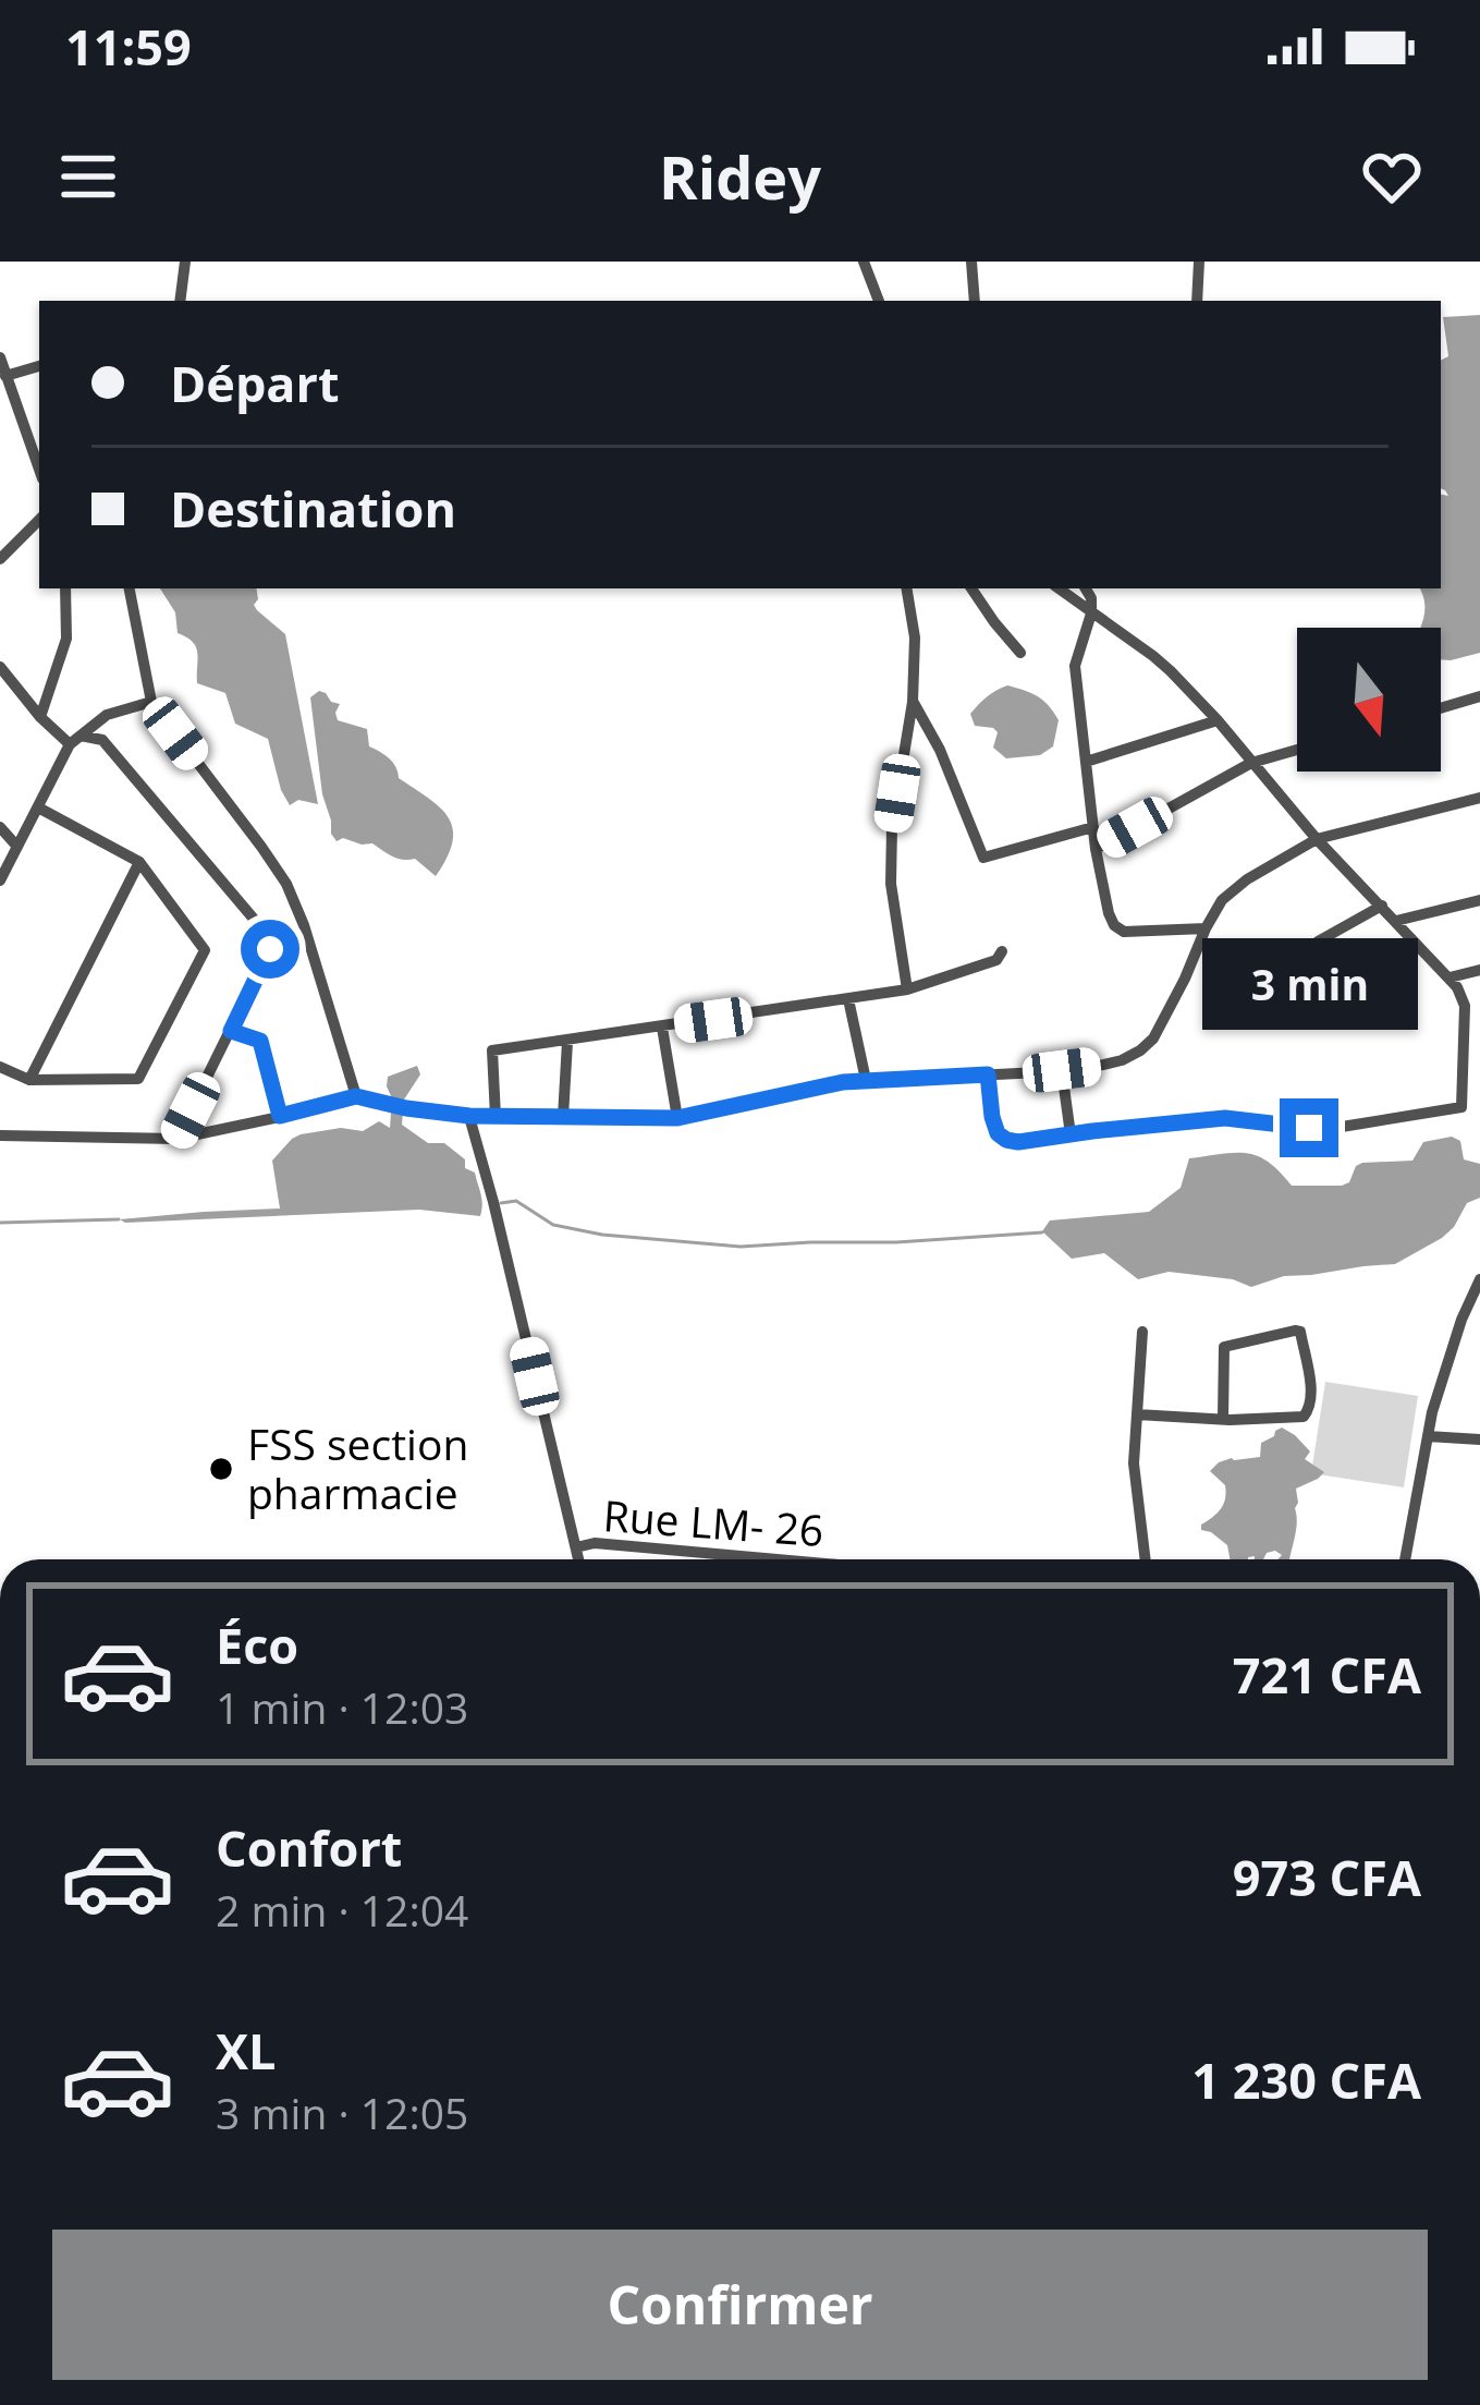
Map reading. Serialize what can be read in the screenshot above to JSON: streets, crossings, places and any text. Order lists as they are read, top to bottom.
{
  "streets": {
    "street": ["Rue LM- 26"]
  },
  "places": ["FSS section pharmacie"],
  "north": "bottom",
  "page": {
    "status": "11:59",
    "header": "Ridey",
    "banner": ["Départ", "Destination"],
    "bubble": "3 min",
    "list": [
      {
        "name": "Éco",
        "note": "1 min · 12:03",
        "value": "721 CFA"
      },
      {
        "name": "Confort",
        "note": "2 min · 12:04",
        "value": "973 CFA"
      },
      {
        "name": "XL",
        "note": "3 min · 12:05",
        "value": "1 230 CFA"
      }
    ],
    "buttons": "Confirmer"
  }
}
